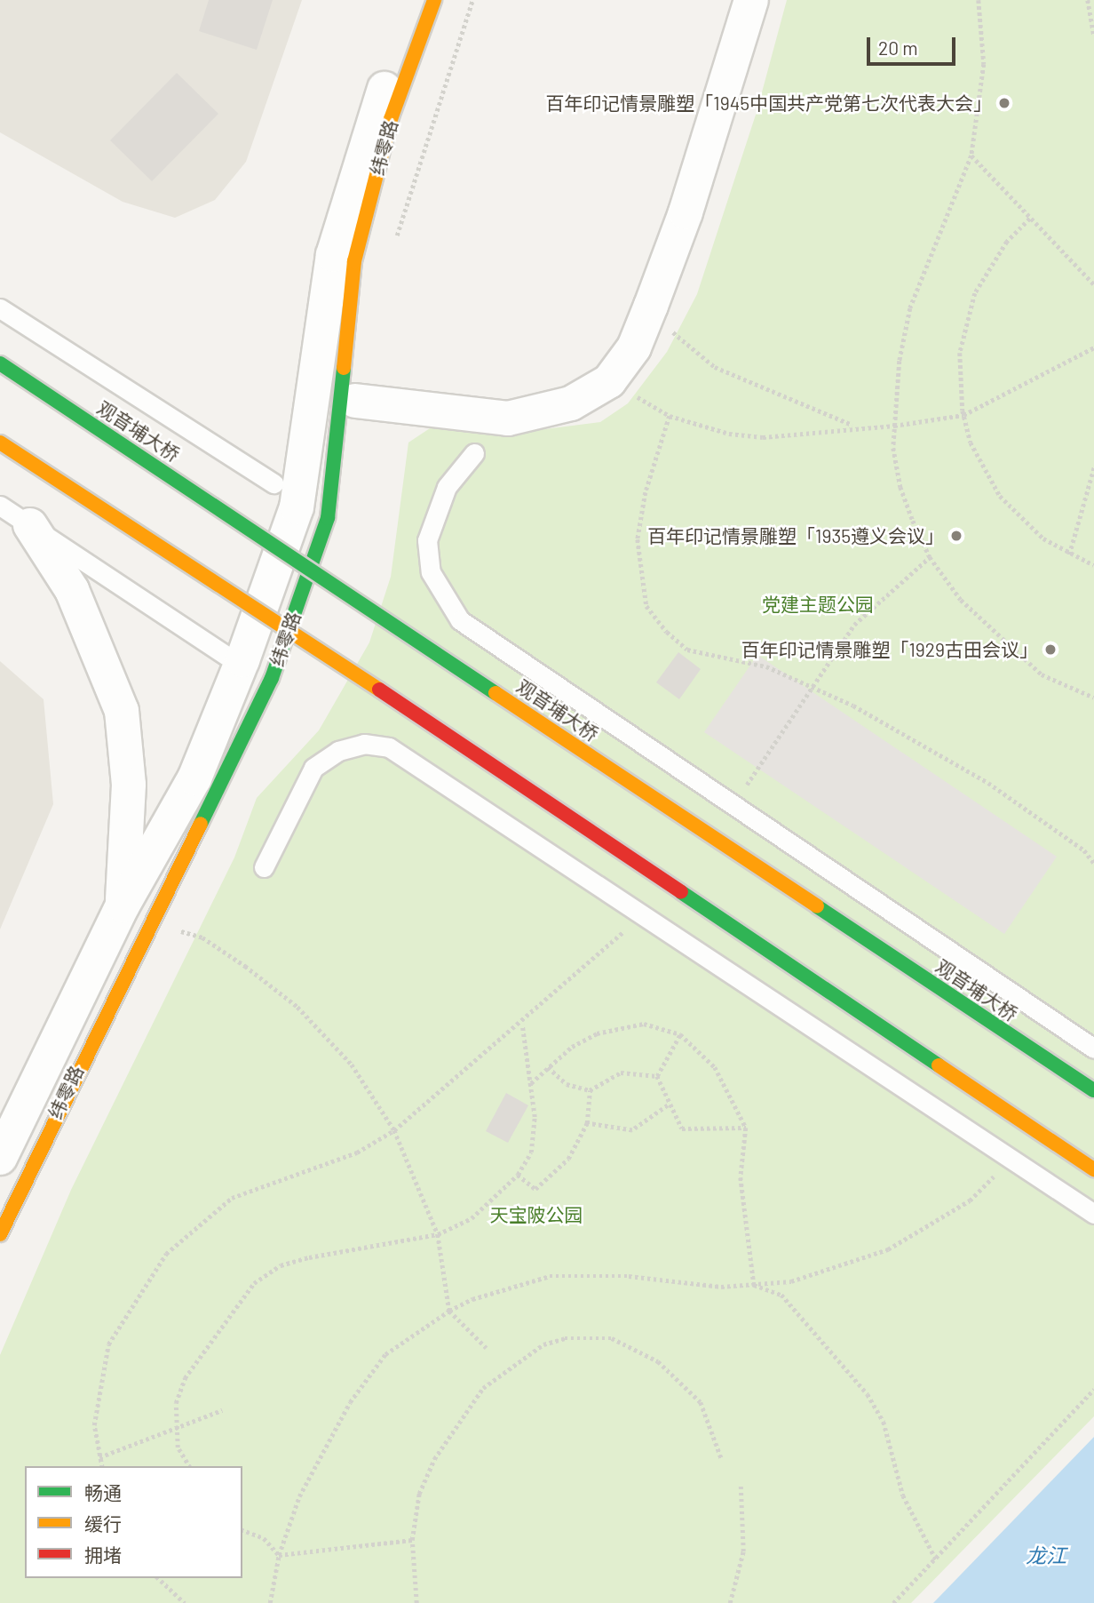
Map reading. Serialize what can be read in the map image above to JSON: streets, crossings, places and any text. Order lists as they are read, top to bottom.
{
  "streets": {
    "main road": ["纬零路", "观音埔大桥"]
  },
  "water": ["龙江"],
  "parks": ["党建主题公园", "天宝陂公园"],
  "places": ["百年印记情景雕塑「1945中国共产党第七次代表大会」", "百年印记情景雕塑「1935遵义会议」", "百年印记情景雕塑「1929古田会议」"],
  "legend": ["畅通", "缓行", "拥堵"],
  "scale_bar": "20 m"
}
